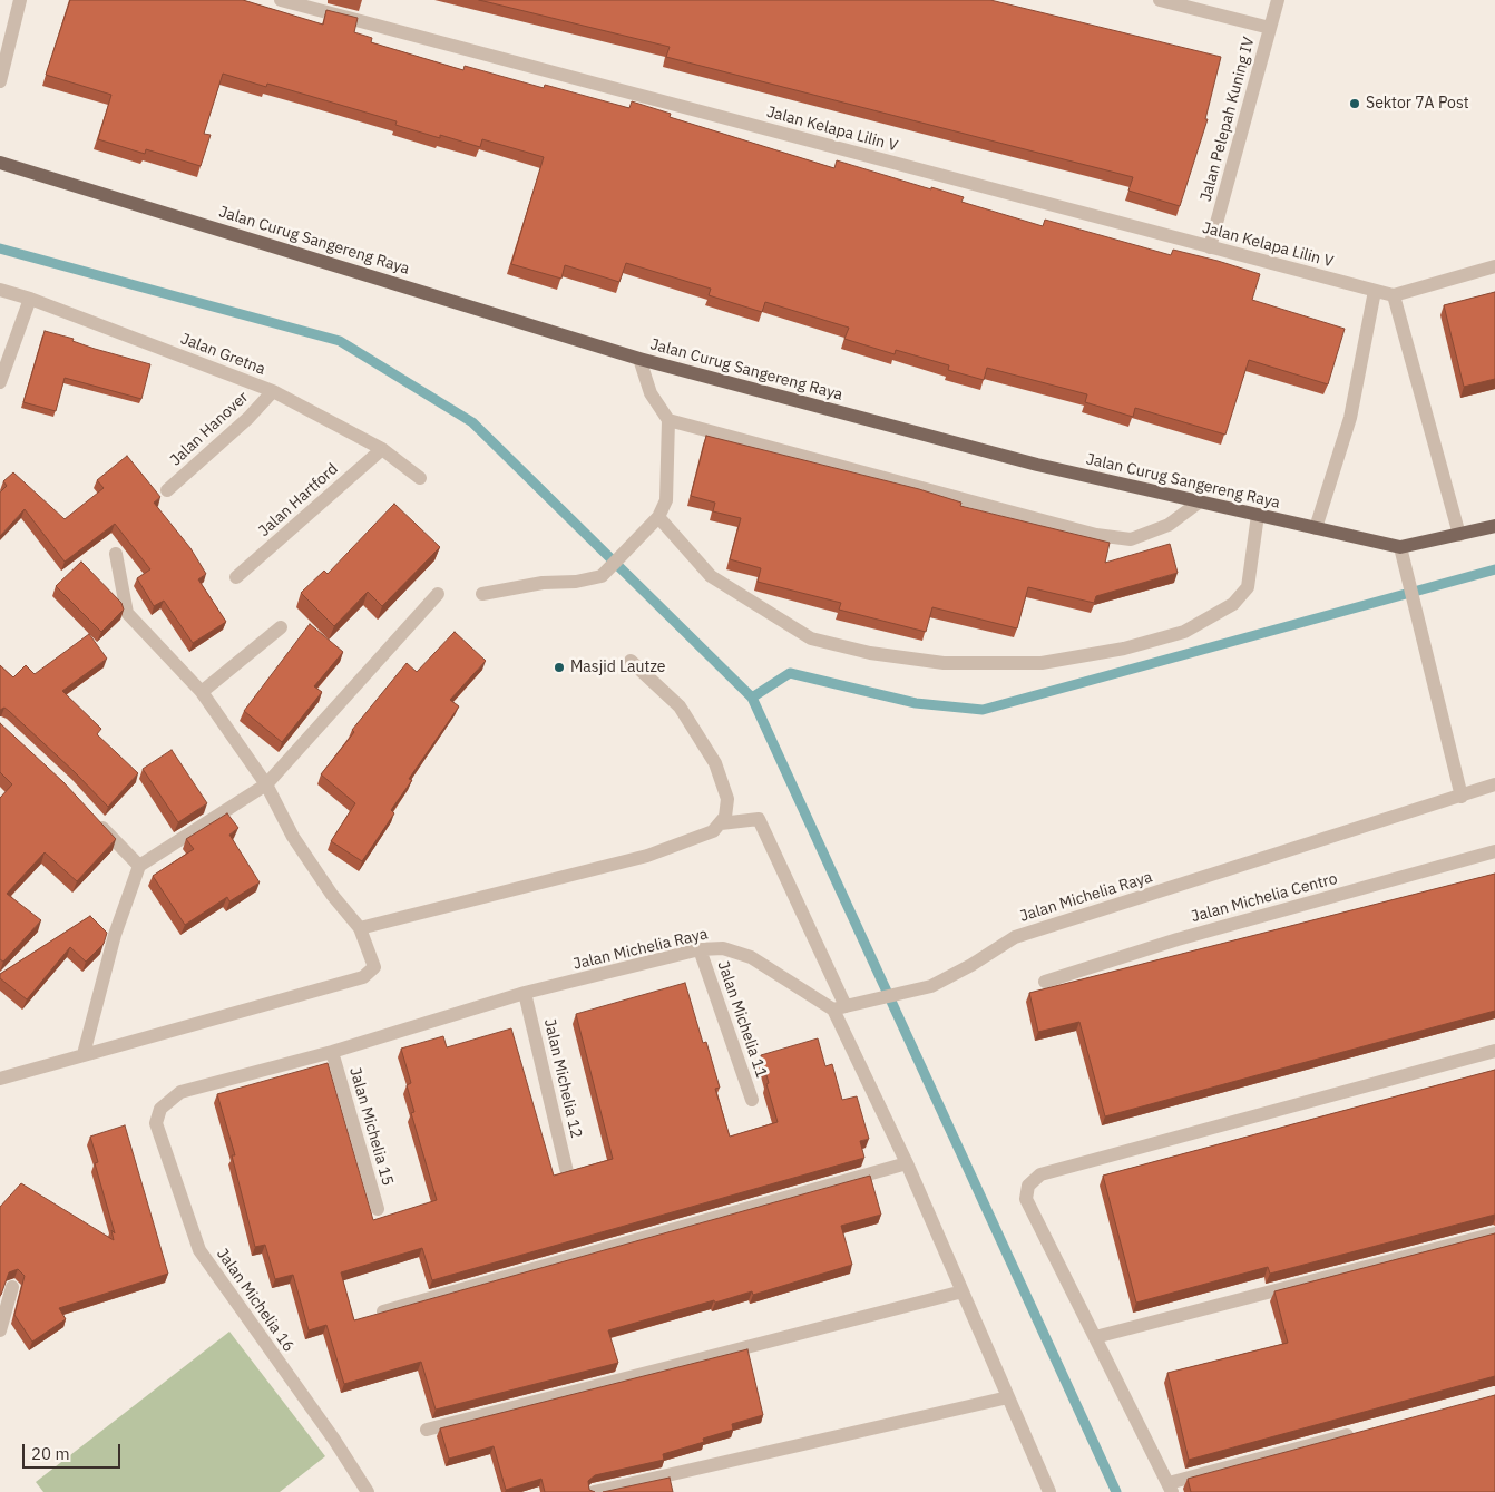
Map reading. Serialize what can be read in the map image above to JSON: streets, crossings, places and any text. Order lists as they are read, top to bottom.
{
  "streets": {
    "main road": ["Jalan Curug Sangereng Raya"],
    "street": [
      "Jalan Pelepah Kuning IV",
      "Jalan Kelapa Lilin V",
      "Jalan Gretna",
      "Jalan Hanover",
      "Jalan Hartford",
      "Jalan Michelia Raya",
      "Jalan Michelia Centro",
      "Jalan Michelia 11",
      "Jalan Michelia 12",
      "Jalan Michelia 15",
      "Jalan Michelia 16"
    ]
  },
  "crossings": [
    ["Jalan Pelepah Kuning IV", "Jalan Kelapa Lilin V"],
    ["Jalan Gretna", "Jalan Hanover"],
    ["Jalan Gretna", "Jalan Hartford"],
    ["Jalan Michelia Raya", "Jalan Michelia 11"],
    ["Jalan Michelia Raya", "Jalan Michelia 12"],
    ["Jalan Michelia Raya", "Jalan Michelia 15"],
    ["Jalan Michelia Raya", "Jalan Michelia 16"]
  ],
  "places": ["Sektor 7A Post", "Masjid Lautze"],
  "scale_bar": "20 m"
}
